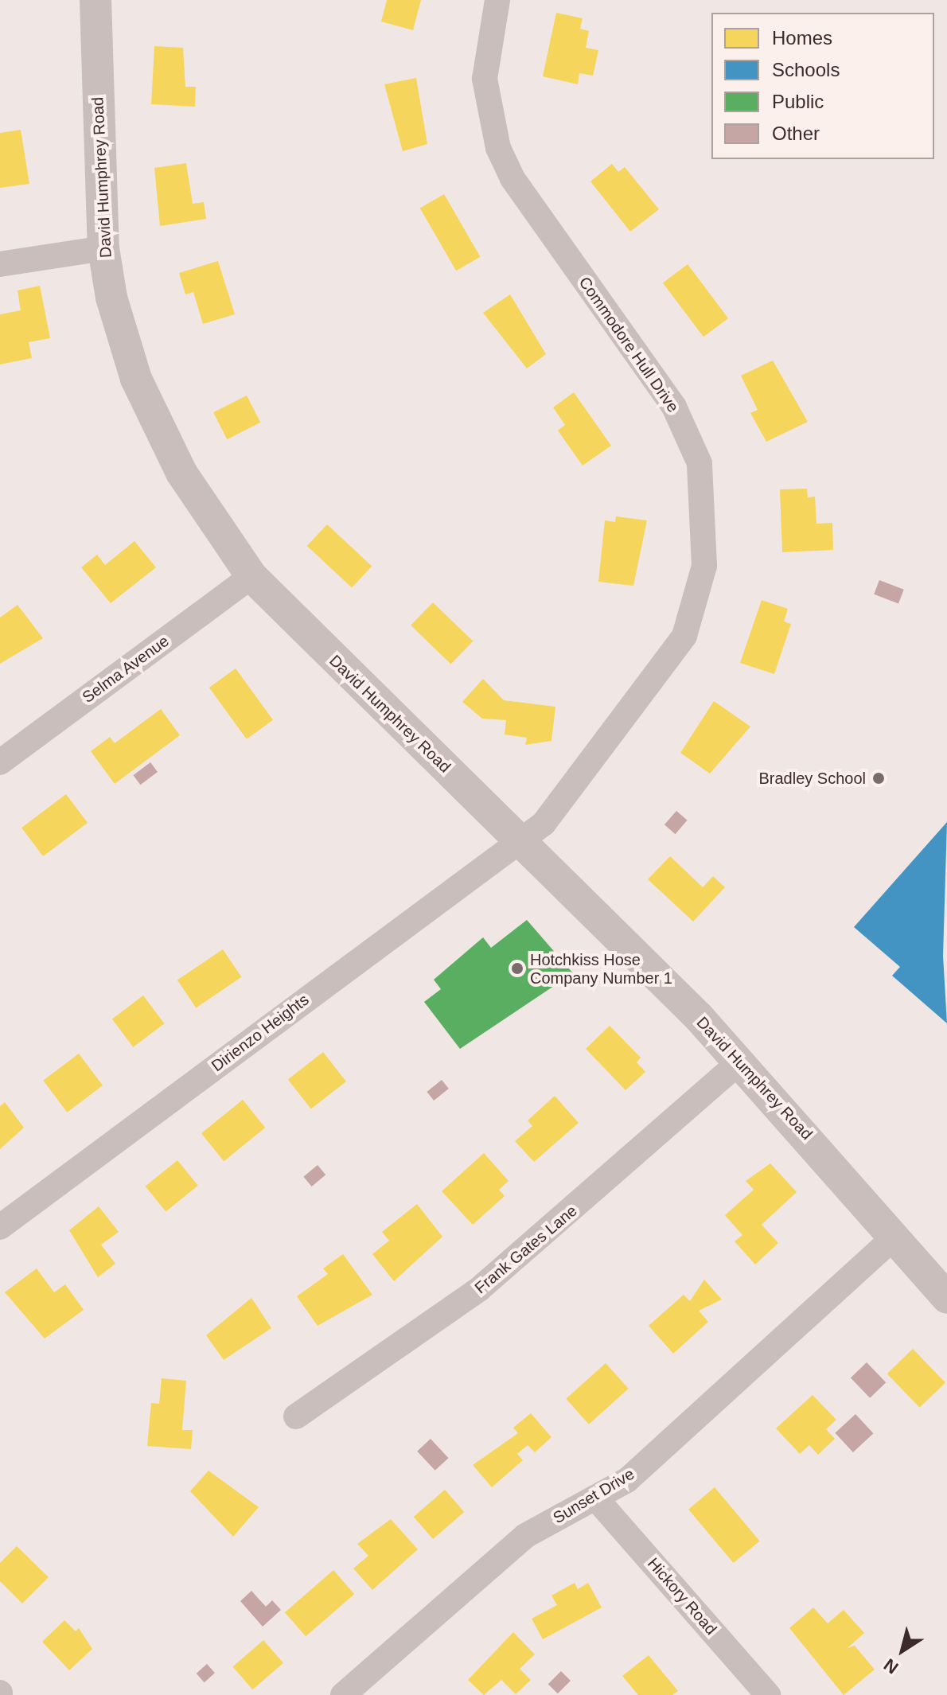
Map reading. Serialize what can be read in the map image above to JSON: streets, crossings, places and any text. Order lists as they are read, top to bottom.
{
  "streets": {
    "street": [
      "David Humphrey Road",
      "Commodore Hull Drive",
      "Selma Avenue",
      "Dirienzo Heights",
      "Frank Gates Lane",
      "Sunset Drive",
      "Hickory Road"
    ]
  },
  "crossings": [
    ["David Humphrey Road", "Commodore Hull Drive"],
    ["David Humphrey Road", "Selma Avenue"],
    ["David Humphrey Road", "Dirienzo Heights"],
    ["David Humphrey Road", "Frank Gates Lane"],
    ["David Humphrey Road", "Sunset Drive"],
    ["Commodore Hull Drive", "Dirienzo Heights"],
    ["Sunset Drive", "Hickory Road"]
  ],
  "places": ["Bradley School", "Hotchkiss Hose Company Number 1"],
  "legend": [
    "Homes",
    "Schools",
    "Public",
    "Other"
  ],
  "north": "bottom left"
}
